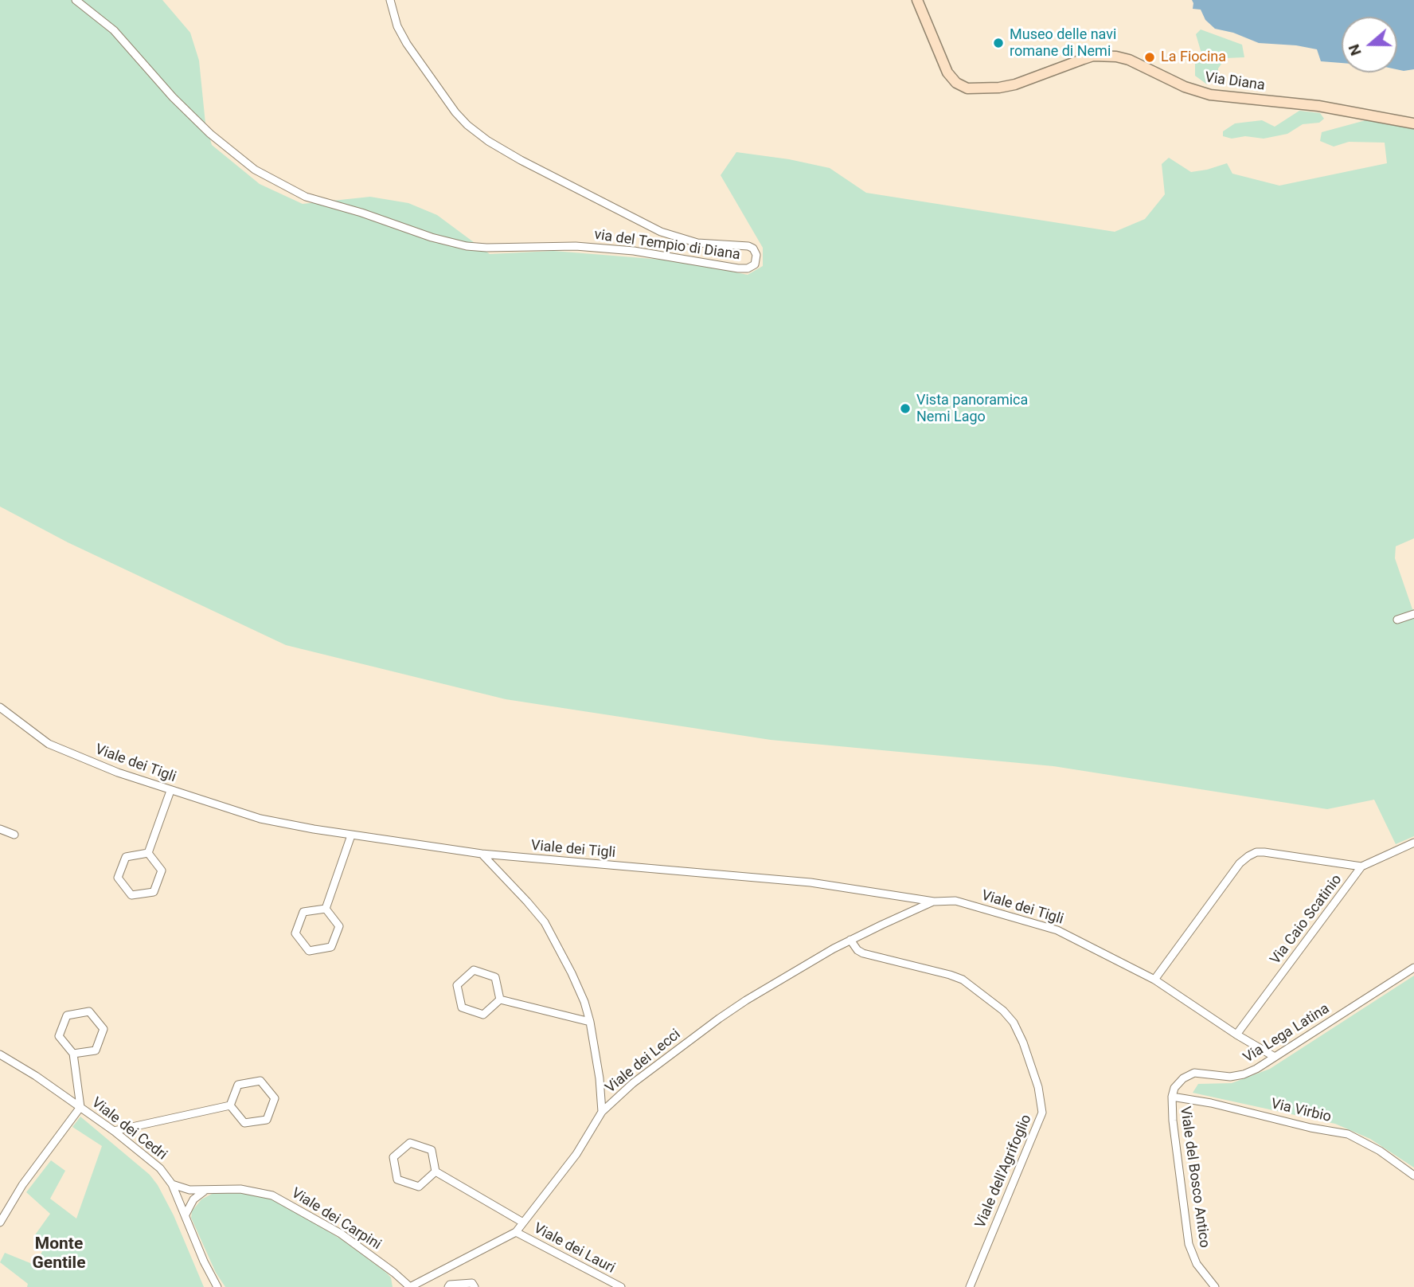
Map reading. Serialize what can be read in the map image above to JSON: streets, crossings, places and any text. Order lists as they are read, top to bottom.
{
  "streets": {
    "street": [
      "Via Diana",
      "via del Tempio di Diana",
      "Viale dei Tigli",
      "Via Caio Scatinio",
      "Via Lega Latina",
      "Viale dei Lecci",
      "Via Virbio",
      "Viale dei Cedri",
      "Viale dell'Agrifoglio",
      "Viale del Bosco Antico",
      "Viale dei Carpini",
      "Viale dei Lauri"
    ]
  },
  "crossings": [
    ["Viale dei Tigli", "Via Caio Scatinio"],
    ["Viale dei Tigli", "Via Lega Latina"],
    ["Viale dei Tigli", "Viale dei Lecci"],
    ["Via Lega Latina", "Via Virbio"],
    ["Via Lega Latina", "Viale del Bosco Antico"],
    ["Viale dei Lecci", "Viale dell'Agrifoglio"],
    ["Viale dei Lecci", "Viale dei Carpini"],
    ["Viale dei Lecci", "Viale dei Lauri"],
    ["Via Virbio", "Viale del Bosco Antico"],
    ["Viale dei Cedri", "Viale dei Carpini"]
  ],
  "districts": ["Monte Gentile"],
  "places": ["Museo delle navi romane di Nemi", "La Fiocina", "Vista panoramica Nemi Lago"],
  "north": "left"
}
